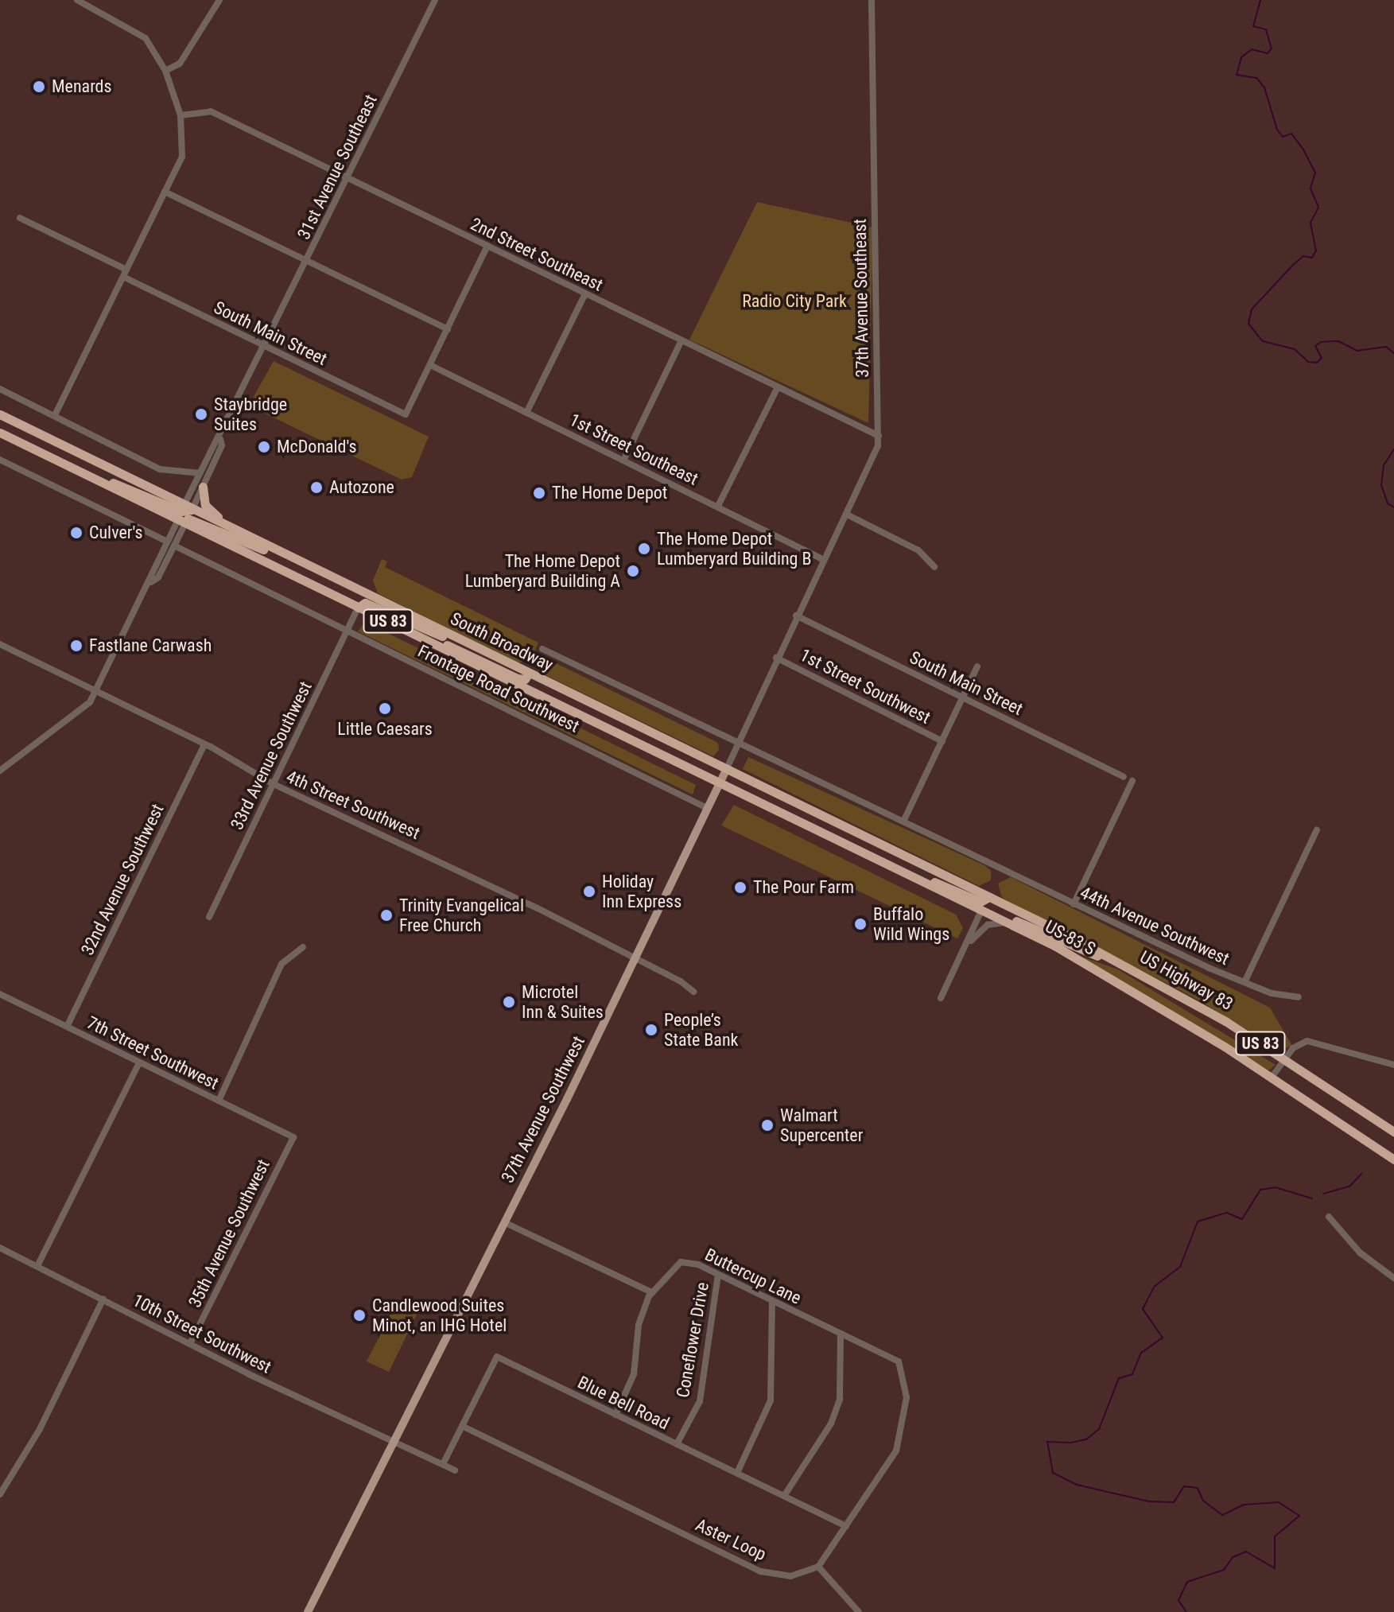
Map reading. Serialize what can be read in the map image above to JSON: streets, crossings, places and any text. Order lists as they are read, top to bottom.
{
  "streets": {
    "highway": [
      "US 83",
      "South Broadway",
      "US-83 S",
      "US Highway 83"
    ],
    "main road": ["37th Avenue Southwest"],
    "street": [
      "31st Avenue Southeast",
      "2nd Street Southeast",
      "37th Avenue Southeast",
      "South Main Street",
      "1st Street Southeast",
      "1st Street Southwest",
      "Frontage Road Southwest",
      "33rd Avenue Southwest",
      "4th Street Southwest",
      "32nd Avenue Southwest",
      "44th Avenue Southwest",
      "7th Street Southwest",
      "35th Avenue Southwest",
      "Buttercup Lane",
      "10th Street Southwest",
      "Coneflower Drive",
      "Blue Bell Road",
      "Aster Loop"
    ]
  },
  "crossings": [
    ["31st Avenue Southeast", "2nd Street Southeast"],
    ["31st Avenue Southeast", "South Main Street"],
    ["2nd Street Southeast", "37th Avenue Southeast"],
    ["37th Avenue Southeast", "South Main Street"],
    ["37th Avenue Southeast", "1st Street Southeast"],
    ["37th Avenue Southeast", "37th Avenue Southwest"],
    ["South Main Street", "1st Street Southeast"],
    ["South Main Street", "37th Avenue Southwest"],
    ["US 83", "South Broadway"],
    ["US 83", "US Highway 83"],
    ["South Broadway", "33rd Avenue Southwest"],
    ["South Broadway", "US-83 S"],
    ["South Broadway", "37th Avenue Southwest"],
    ["1st Street Southwest", "37th Avenue Southwest"],
    ["Frontage Road Southwest", "33rd Avenue Southwest"],
    ["Frontage Road Southwest", "37th Avenue Southwest"],
    ["33rd Avenue Southwest", "4th Street Southwest"],
    ["4th Street Southwest", "32nd Avenue Southwest"],
    ["4th Street Southwest", "37th Avenue Southwest"],
    ["32nd Avenue Southwest", "7th Street Southwest"],
    ["US-83 S", "US Highway 83"],
    ["7th Street Southwest", "35th Avenue Southwest"],
    ["37th Avenue Southwest", "10th Street Southwest"],
    ["35th Avenue Southwest", "10th Street Southwest"],
    ["Buttercup Lane", "Coneflower Drive"],
    ["Buttercup Lane", "Blue Bell Road"],
    ["10th Street Southwest", "Blue Bell Road"],
    ["Coneflower Drive", "Blue Bell Road"],
    ["Blue Bell Road", "Aster Loop"]
  ],
  "parks": ["Radio City Park"],
  "places": [
    "Menards",
    "Staybridge Suites",
    "McDonald's",
    "Autozone",
    "The Home Depot",
    "Culver's",
    "The Home Depot Lumberyard Building B",
    "The Home Depot Lumberyard Building A",
    "Fastlane Carwash",
    "Little Caesars",
    "The Pour Farm",
    "Holiday Inn Express",
    "Trinity Evangelical Free Church",
    "Buffalo Wild Wings",
    "Microtel Inn & Suites",
    "People’s State Bank",
    "Walmart Supercenter",
    "Candlewood Suites Minot, an IHG Hotel"
  ]
}
